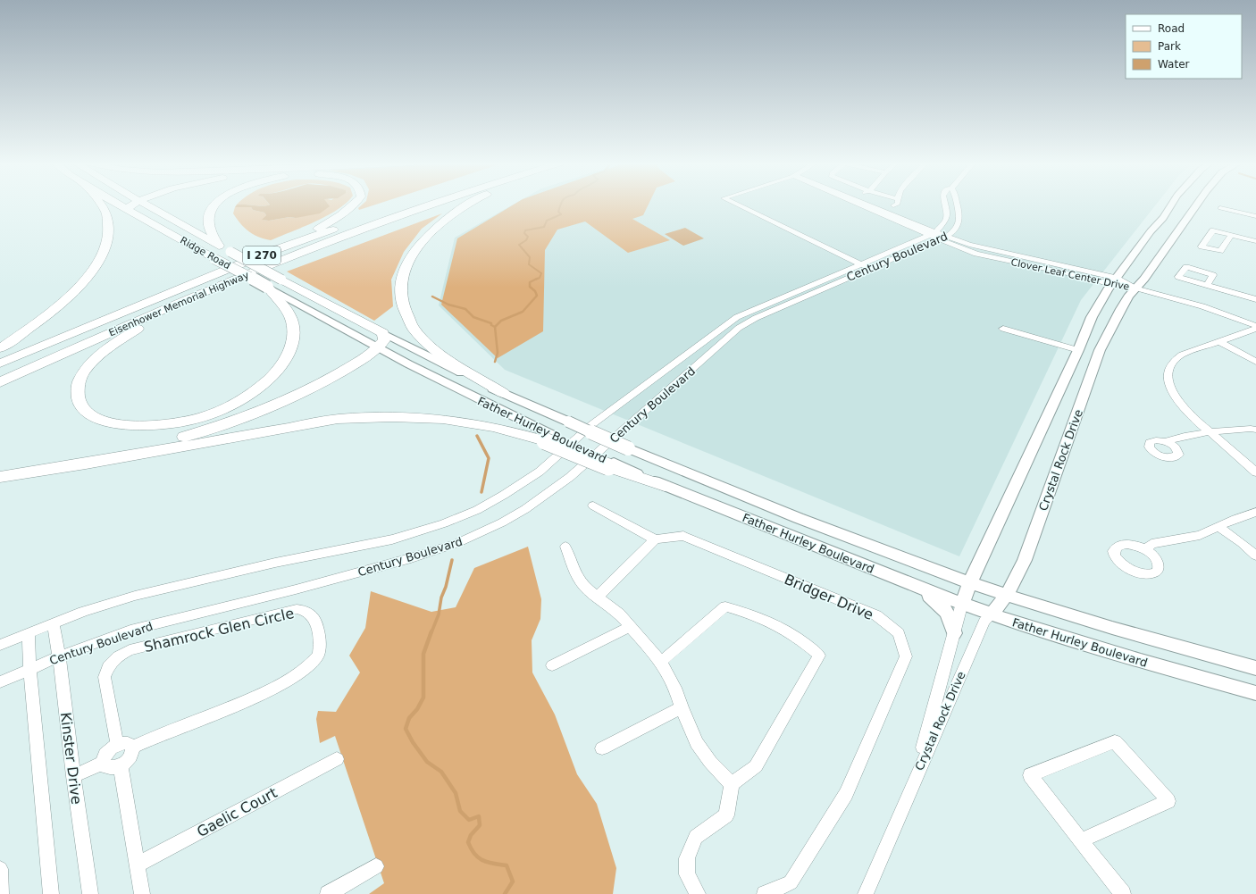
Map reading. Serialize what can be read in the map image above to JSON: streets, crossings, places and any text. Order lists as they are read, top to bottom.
{
  "streets": {
    "highway": ["Ridge Road", "I 270", "Eisenhower Memorial Highway"],
    "main road": ["Father Hurley Boulevard", "Crystal Rock Drive"],
    "street": [
      "Century Boulevard",
      "Clover Leaf Center Drive",
      "Bridger Drive",
      "Shamrock Glen Circle",
      "Kinster Drive",
      "Gaelic Court"
    ]
  },
  "crossings": [
    ["Ridge Road", "Father Hurley Boulevard"],
    ["Century Boulevard", "Clover Leaf Center Drive"],
    ["Century Boulevard", "Kinster Drive"],
    ["Clover Leaf Center Drive", "Crystal Rock Drive"],
    ["Father Hurley Boulevard", "Crystal Rock Drive"]
  ],
  "legend": ["Road", "Park", "Water"]
}
